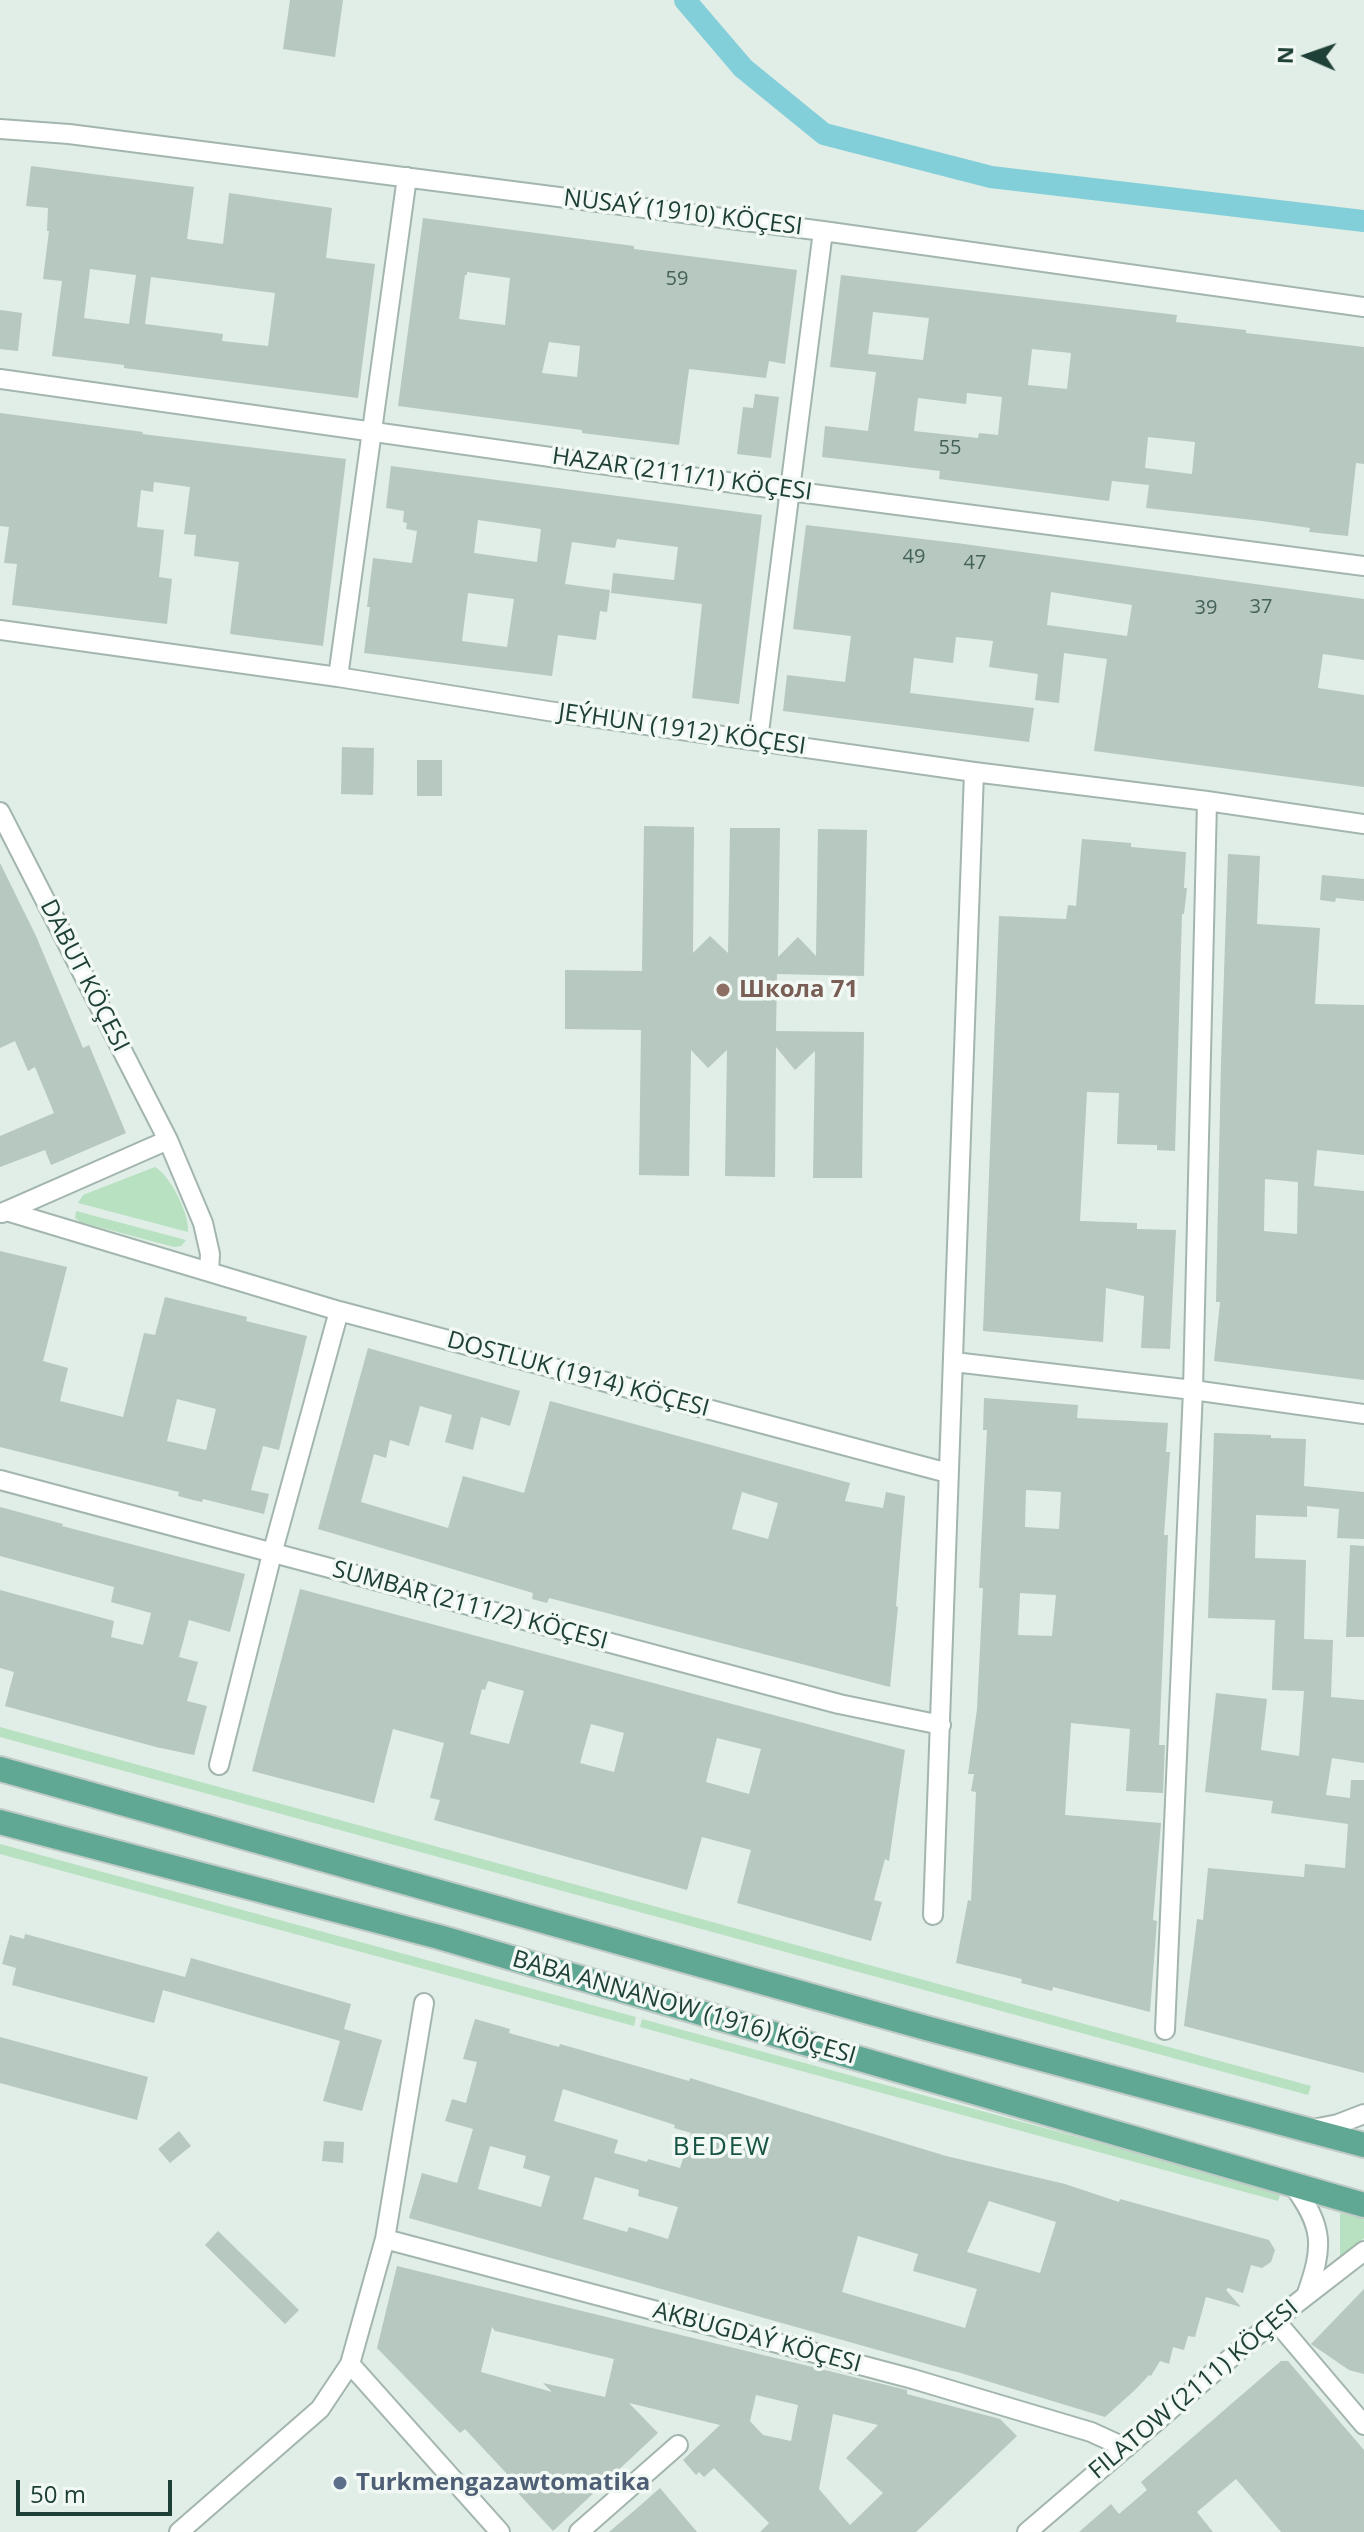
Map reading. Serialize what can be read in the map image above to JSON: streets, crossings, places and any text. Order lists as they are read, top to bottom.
{
  "streets": {
    "main road": ["BABA ANNANOW (1916) KÖÇESI"],
    "street": [
      "NUSAÝ (1910) KÖÇESI",
      "HAZAR (2111/1) KÖÇESI",
      "JEÝHUN (1912) KÖÇESI",
      "DABUT KÖÇESI",
      "DOSTLUK (1914) KÖÇESI",
      "SUMBAR (2111/2) KÖÇESI",
      "AKBUGDAÝ KÖÇESI",
      "FILATOW (2111) KÖÇESI"
    ]
  },
  "crossings": [
    ["DABUT KÖÇESI", "DOSTLUK (1914) KÖÇESI"],
    ["AKBUGDAÝ KÖÇESI", "FILATOW (2111) KÖÇESI"]
  ],
  "districts": ["BEDEW"],
  "places": ["Школа 71", "Turkmengazawtomatika"],
  "house_numbers": [
    "59",
    "55",
    "49",
    "47",
    "37",
    "39"
  ],
  "scale_bar": "50 m",
  "north": "left"
}
